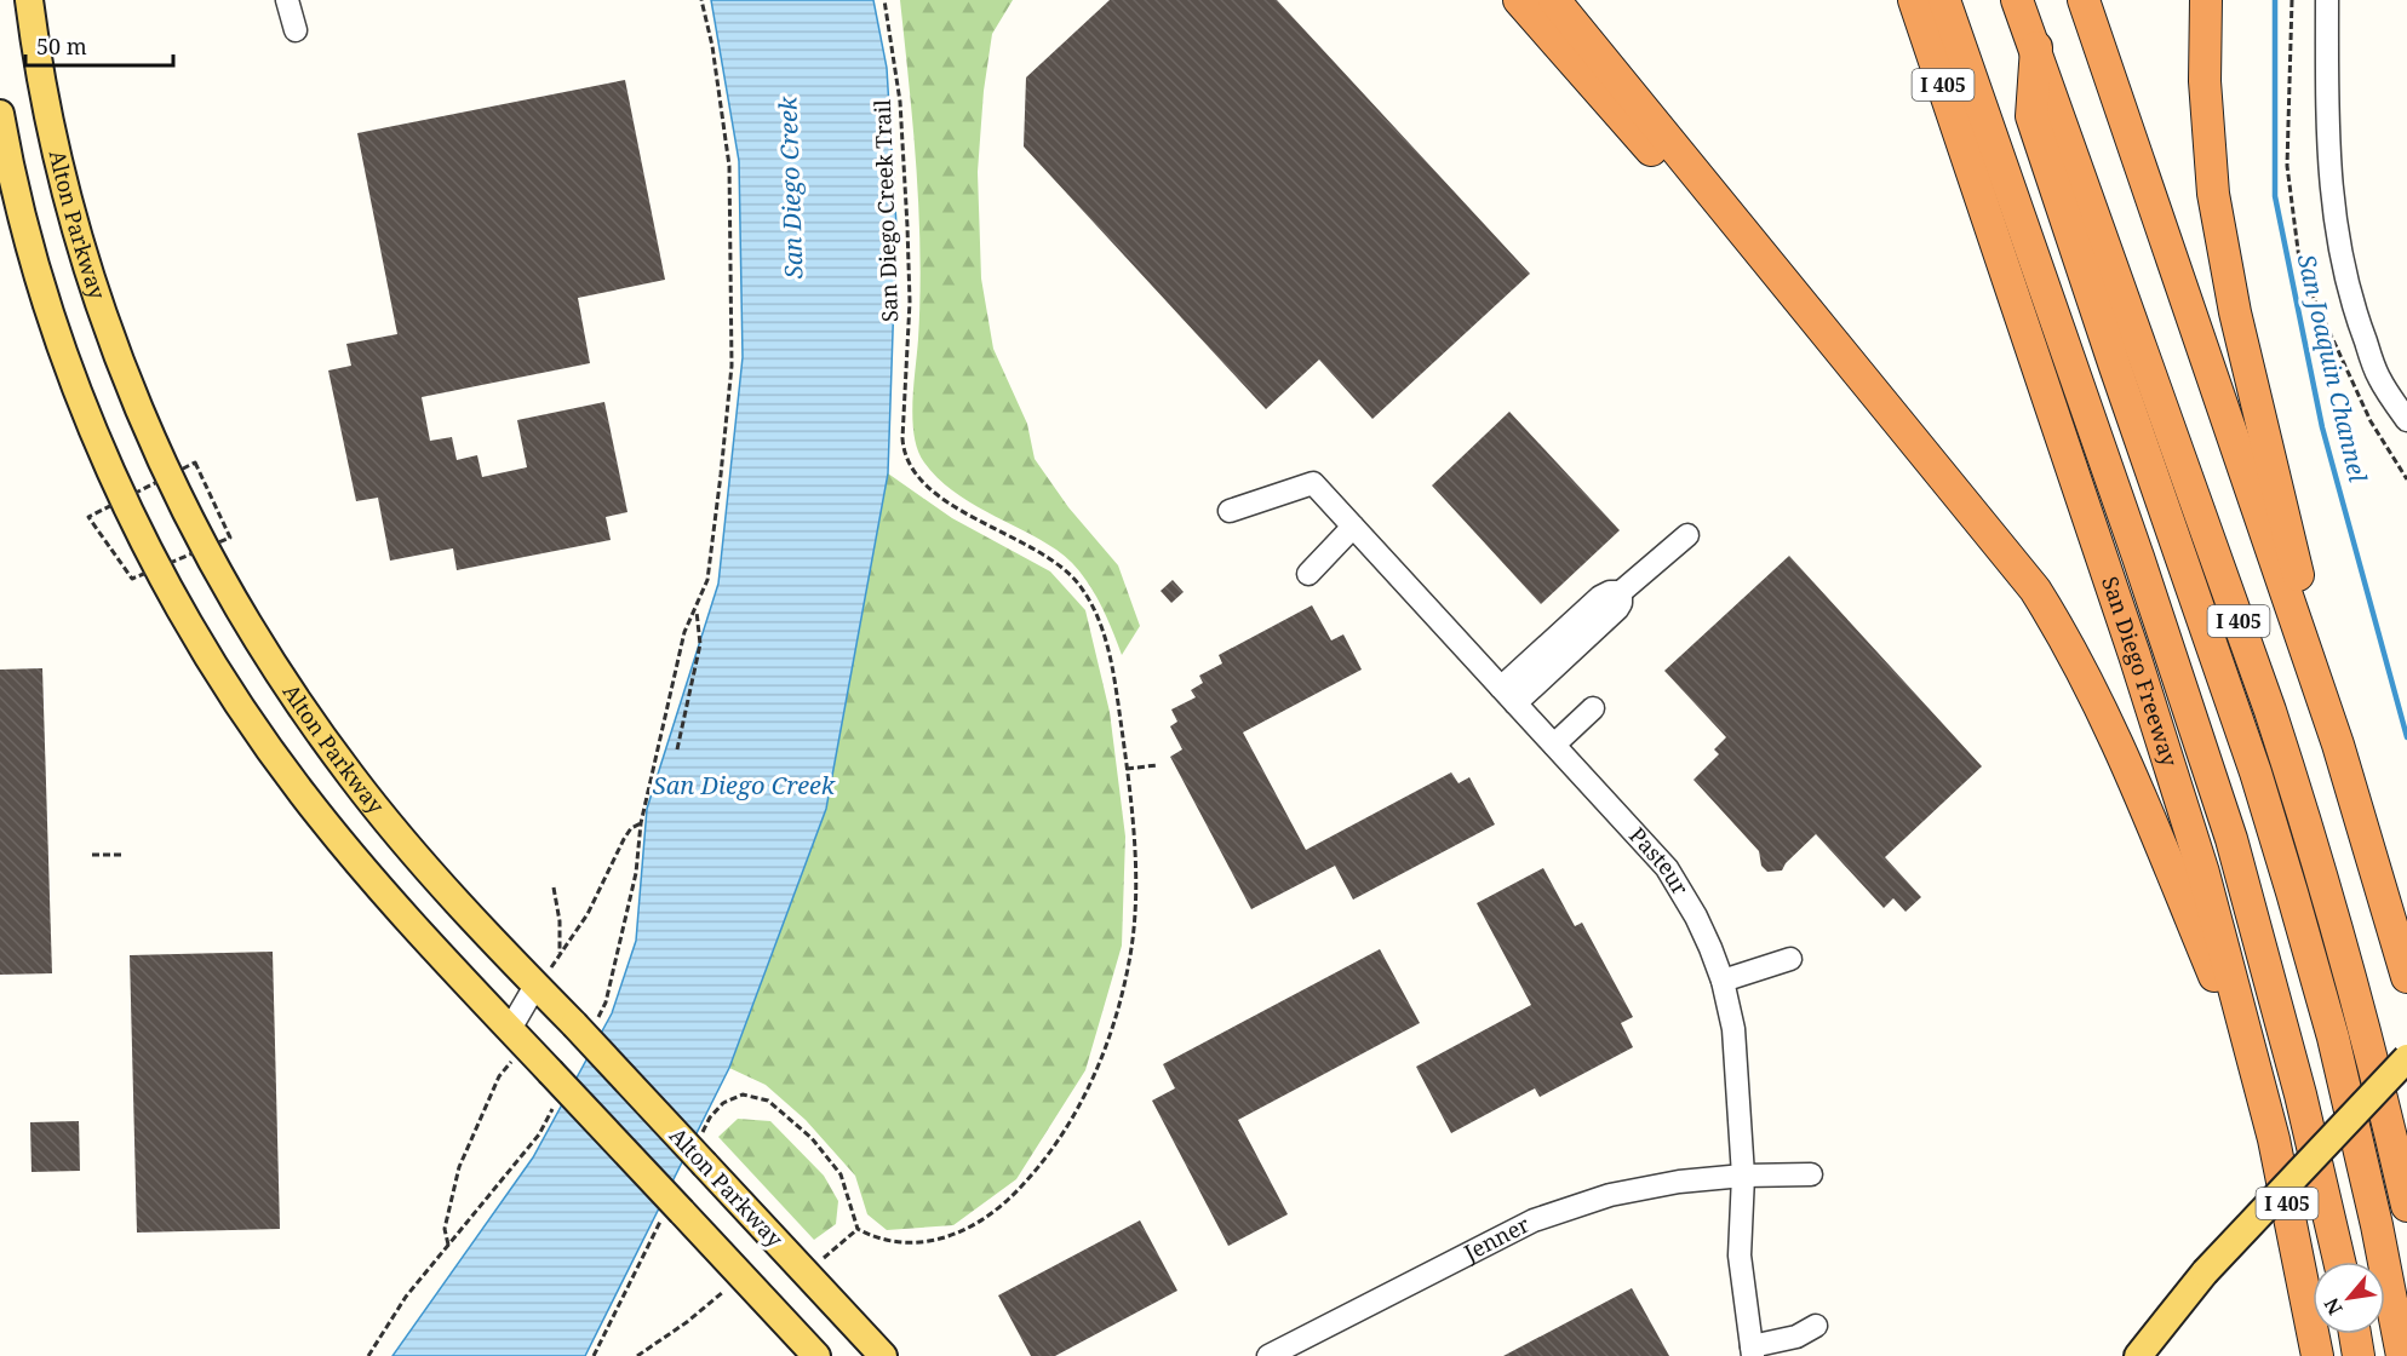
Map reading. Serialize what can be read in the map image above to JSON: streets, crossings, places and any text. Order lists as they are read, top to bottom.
{
  "streets": {
    "highway": ["I 405", "San Diego Freeway"],
    "main road": ["Alton Parkway"],
    "street": ["Pasteur", "Jenner"],
    "path": ["San Diego Creek Trail"]
  },
  "crossings": [
    ["Pasteur", "Jenner"]
  ],
  "water": ["San Diego Creek", "San Joaquin Channel"],
  "scale_bar": "50 m",
  "north": "bottom left"
}
